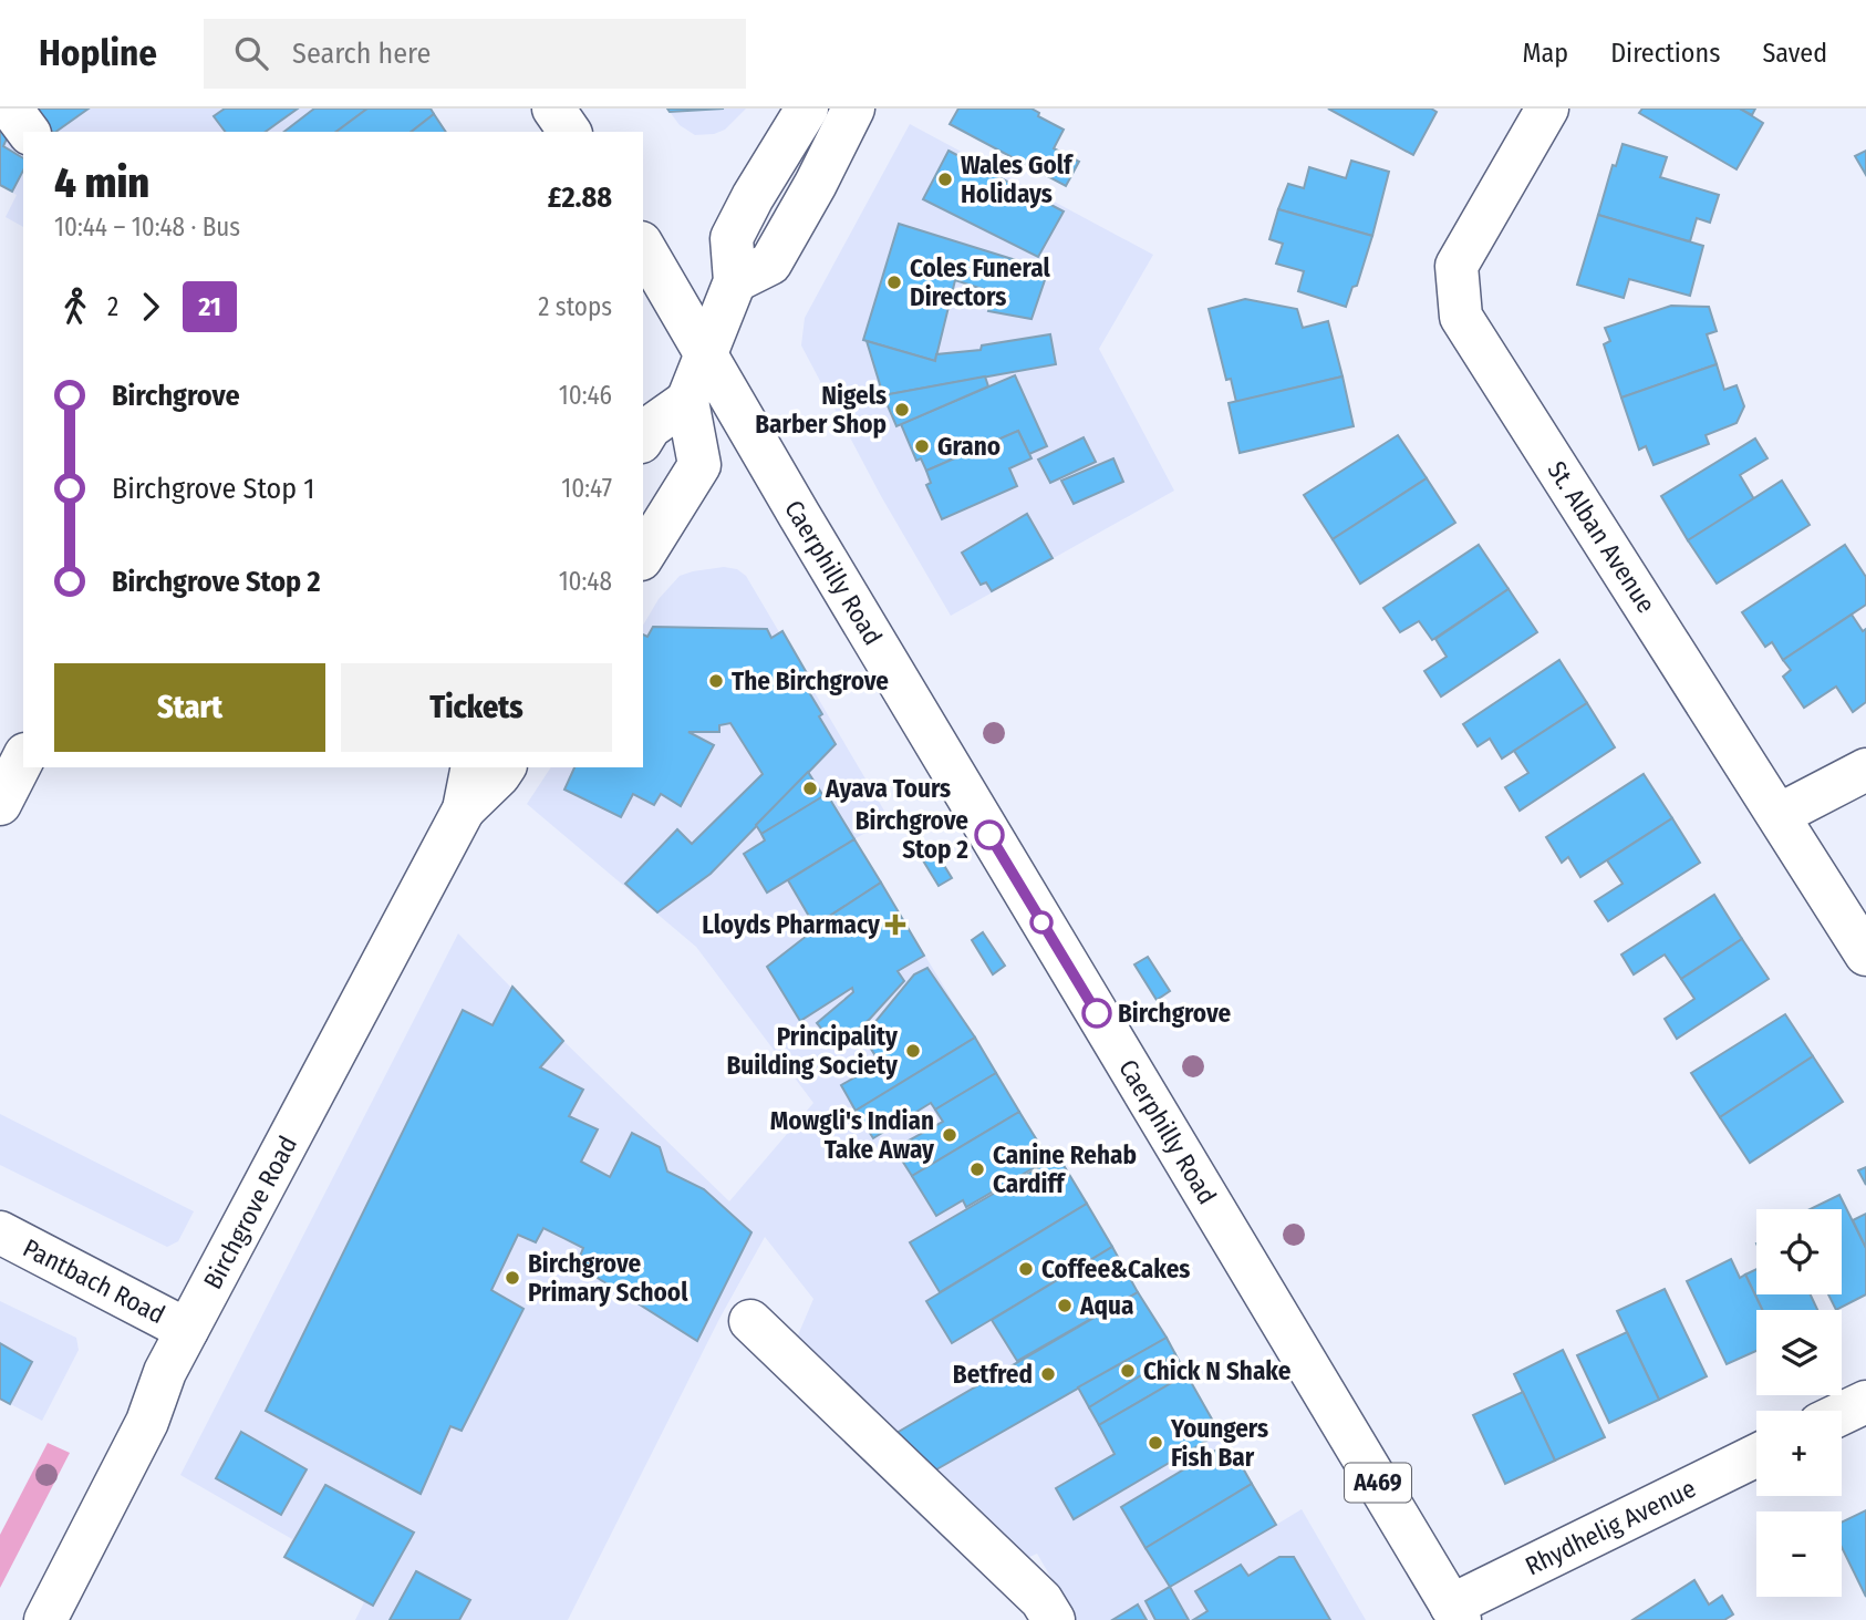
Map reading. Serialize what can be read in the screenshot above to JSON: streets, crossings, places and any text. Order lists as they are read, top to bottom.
{
  "streets": {
    "street": [
      "St. Alban Avenue",
      "Caerphilly Road",
      "Birchgrove Road",
      "Pantbach Road",
      "A469",
      "Rhydhelig Avenue"
    ]
  },
  "crossings": [
    ["Caerphilly Road", "Rhydhelig Avenue"],
    ["Birchgrove Road", "Pantbach Road"]
  ],
  "places": {
    "other": [
      "Wales Golf Holidays",
      "Coles Funeral Directors",
      "Nigels Barber Shop",
      "Grano",
      "The Birchgrove",
      "Ayava Tours",
      "Birchgrove Stop 2",
      "Birchgrove",
      "Principality Building Society",
      "Mowgli's Indian Take Away",
      "Canine Rehab Cardiff",
      "Coffee&Cakes",
      "Birchgrove Primary School",
      "Aqua",
      "Chick N Shake",
      "Betfred",
      "Youngers Fish Bar"
    ],
    "health": ["Lloyds Pharmacy"]
  },
  "lines": ["bus line 21"],
  "page": {
    "header": "Hopline",
    "search": "Search here",
    "nav": ["Map", "Directions", "Saved"],
    "heading": ["4 min", "10:44 – 10:48 · Bus", "£2.88"],
    "legs": ["2", "21", "2 stops"],
    "list": [
      {
        "name": "Birchgrove",
        "value": "10:46"
      },
      {
        "name": "Birchgrove Stop 1",
        "value": "10:47"
      },
      {
        "name": "Birchgrove Stop 2",
        "value": "10:48"
      }
    ],
    "buttons": ["Start", "Tickets"],
    "map_buttons": ["+", "−"]
  }
}
